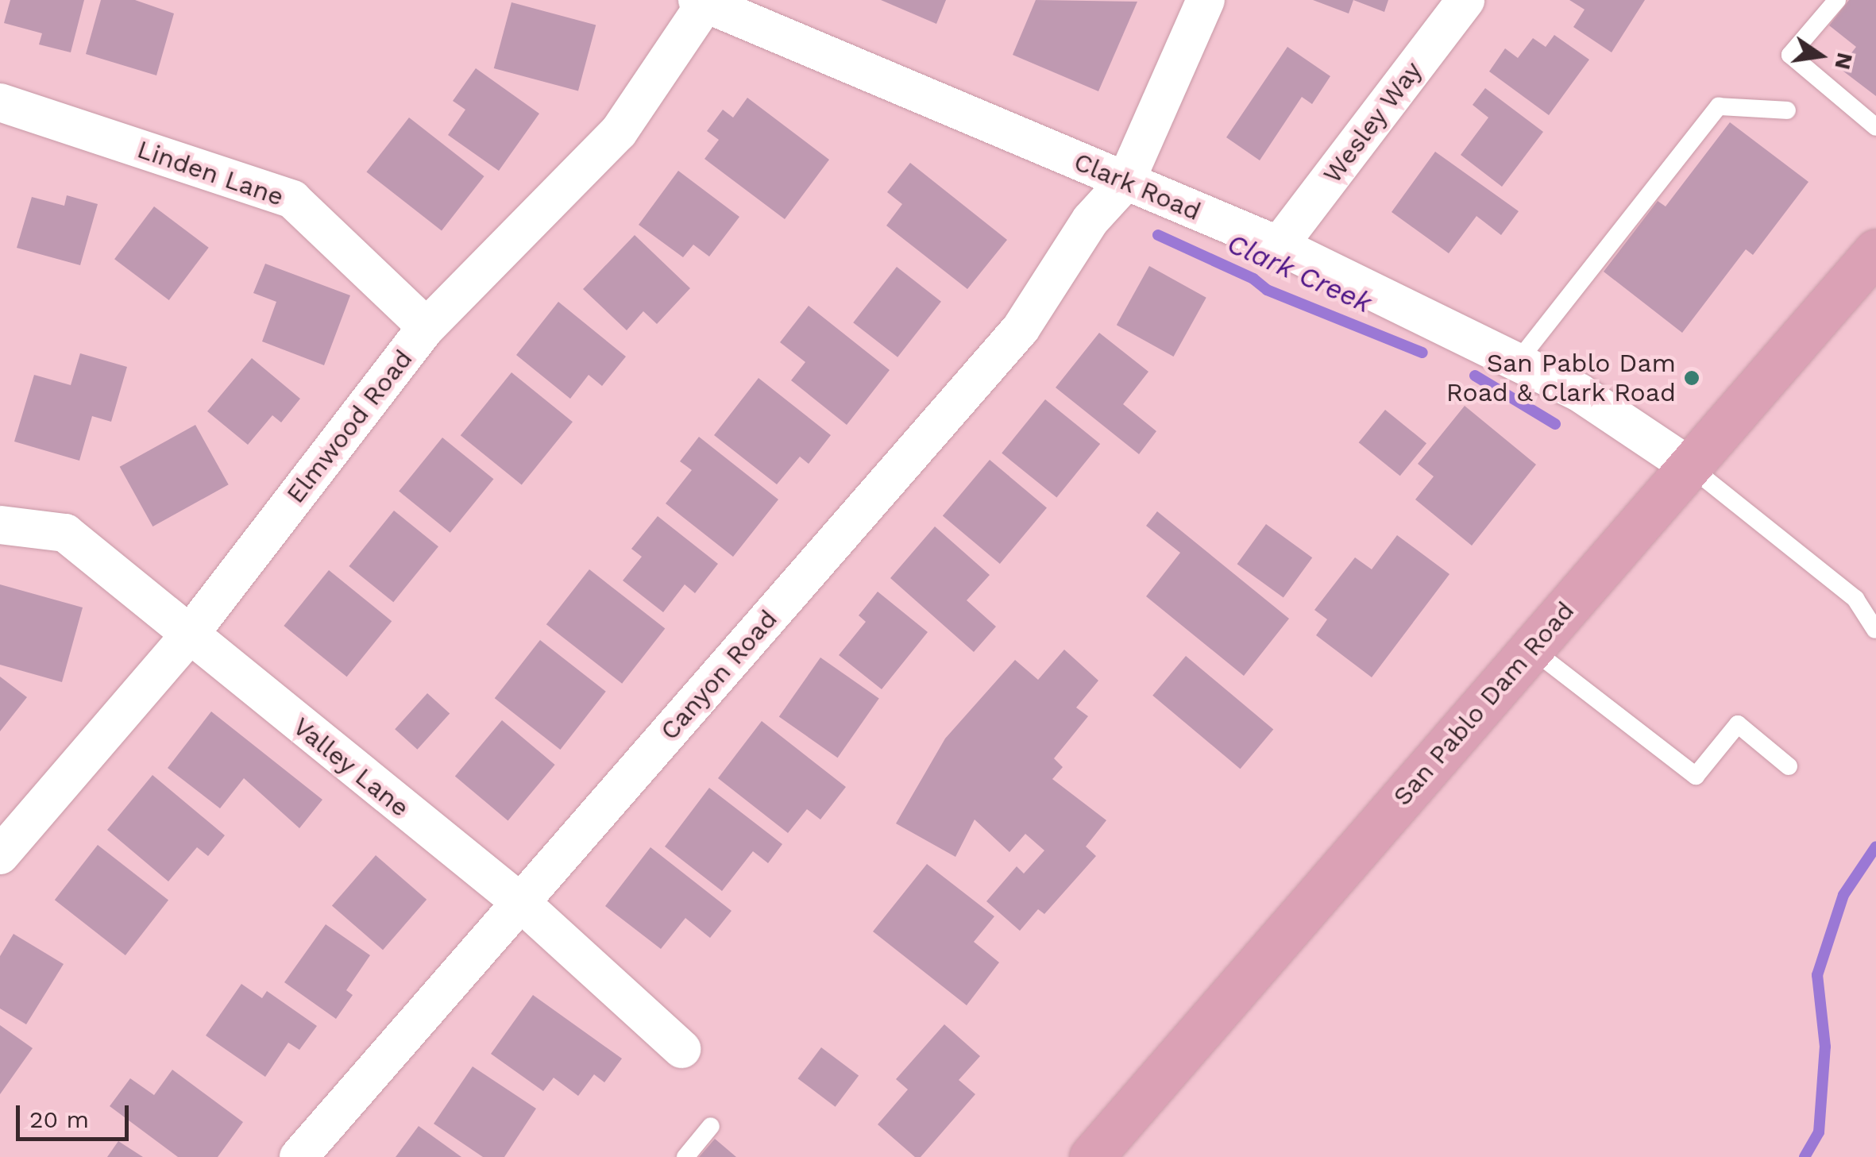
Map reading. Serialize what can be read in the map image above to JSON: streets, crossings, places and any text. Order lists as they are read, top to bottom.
{
  "streets": {
    "main road": ["San Pablo Dam Road"],
    "street": [
      "Wesley Way",
      "Linden Lane",
      "Clark Road",
      "Elmwood Road",
      "Canyon Road",
      "Valley Lane"
    ]
  },
  "crossings": [
    ["Wesley Way", "Clark Road"],
    ["Linden Lane", "Elmwood Road"],
    ["Clark Road", "Elmwood Road"],
    ["Clark Road", "Canyon Road"],
    ["Clark Road", "San Pablo Dam Road"],
    ["Elmwood Road", "Valley Lane"],
    ["Canyon Road", "Valley Lane"]
  ],
  "water": ["Clark Creek"],
  "places": ["San Pablo Dam Road & Clark Road"],
  "scale_bar": "20 m",
  "north": "right"
}
